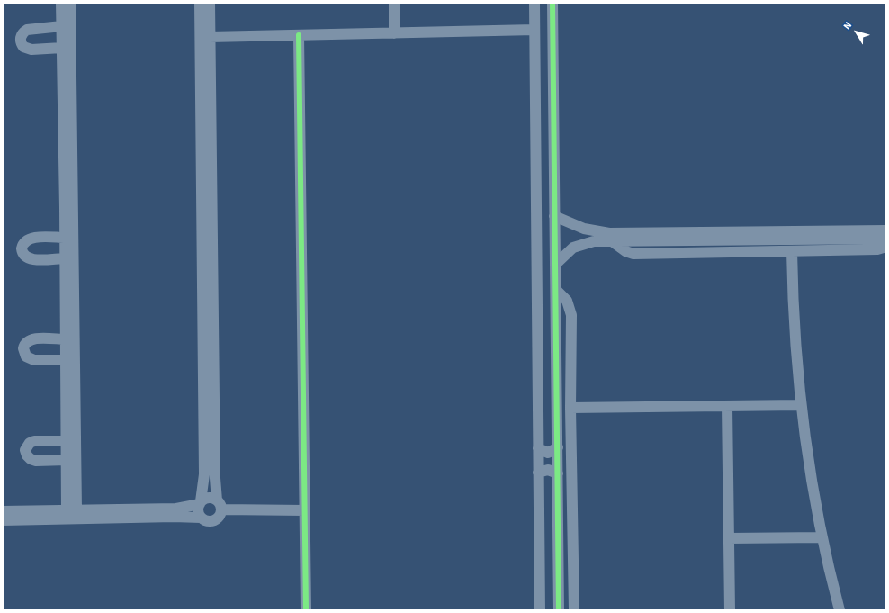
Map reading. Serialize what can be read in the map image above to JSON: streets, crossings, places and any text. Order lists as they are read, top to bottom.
{
  "north": "top left"
}
